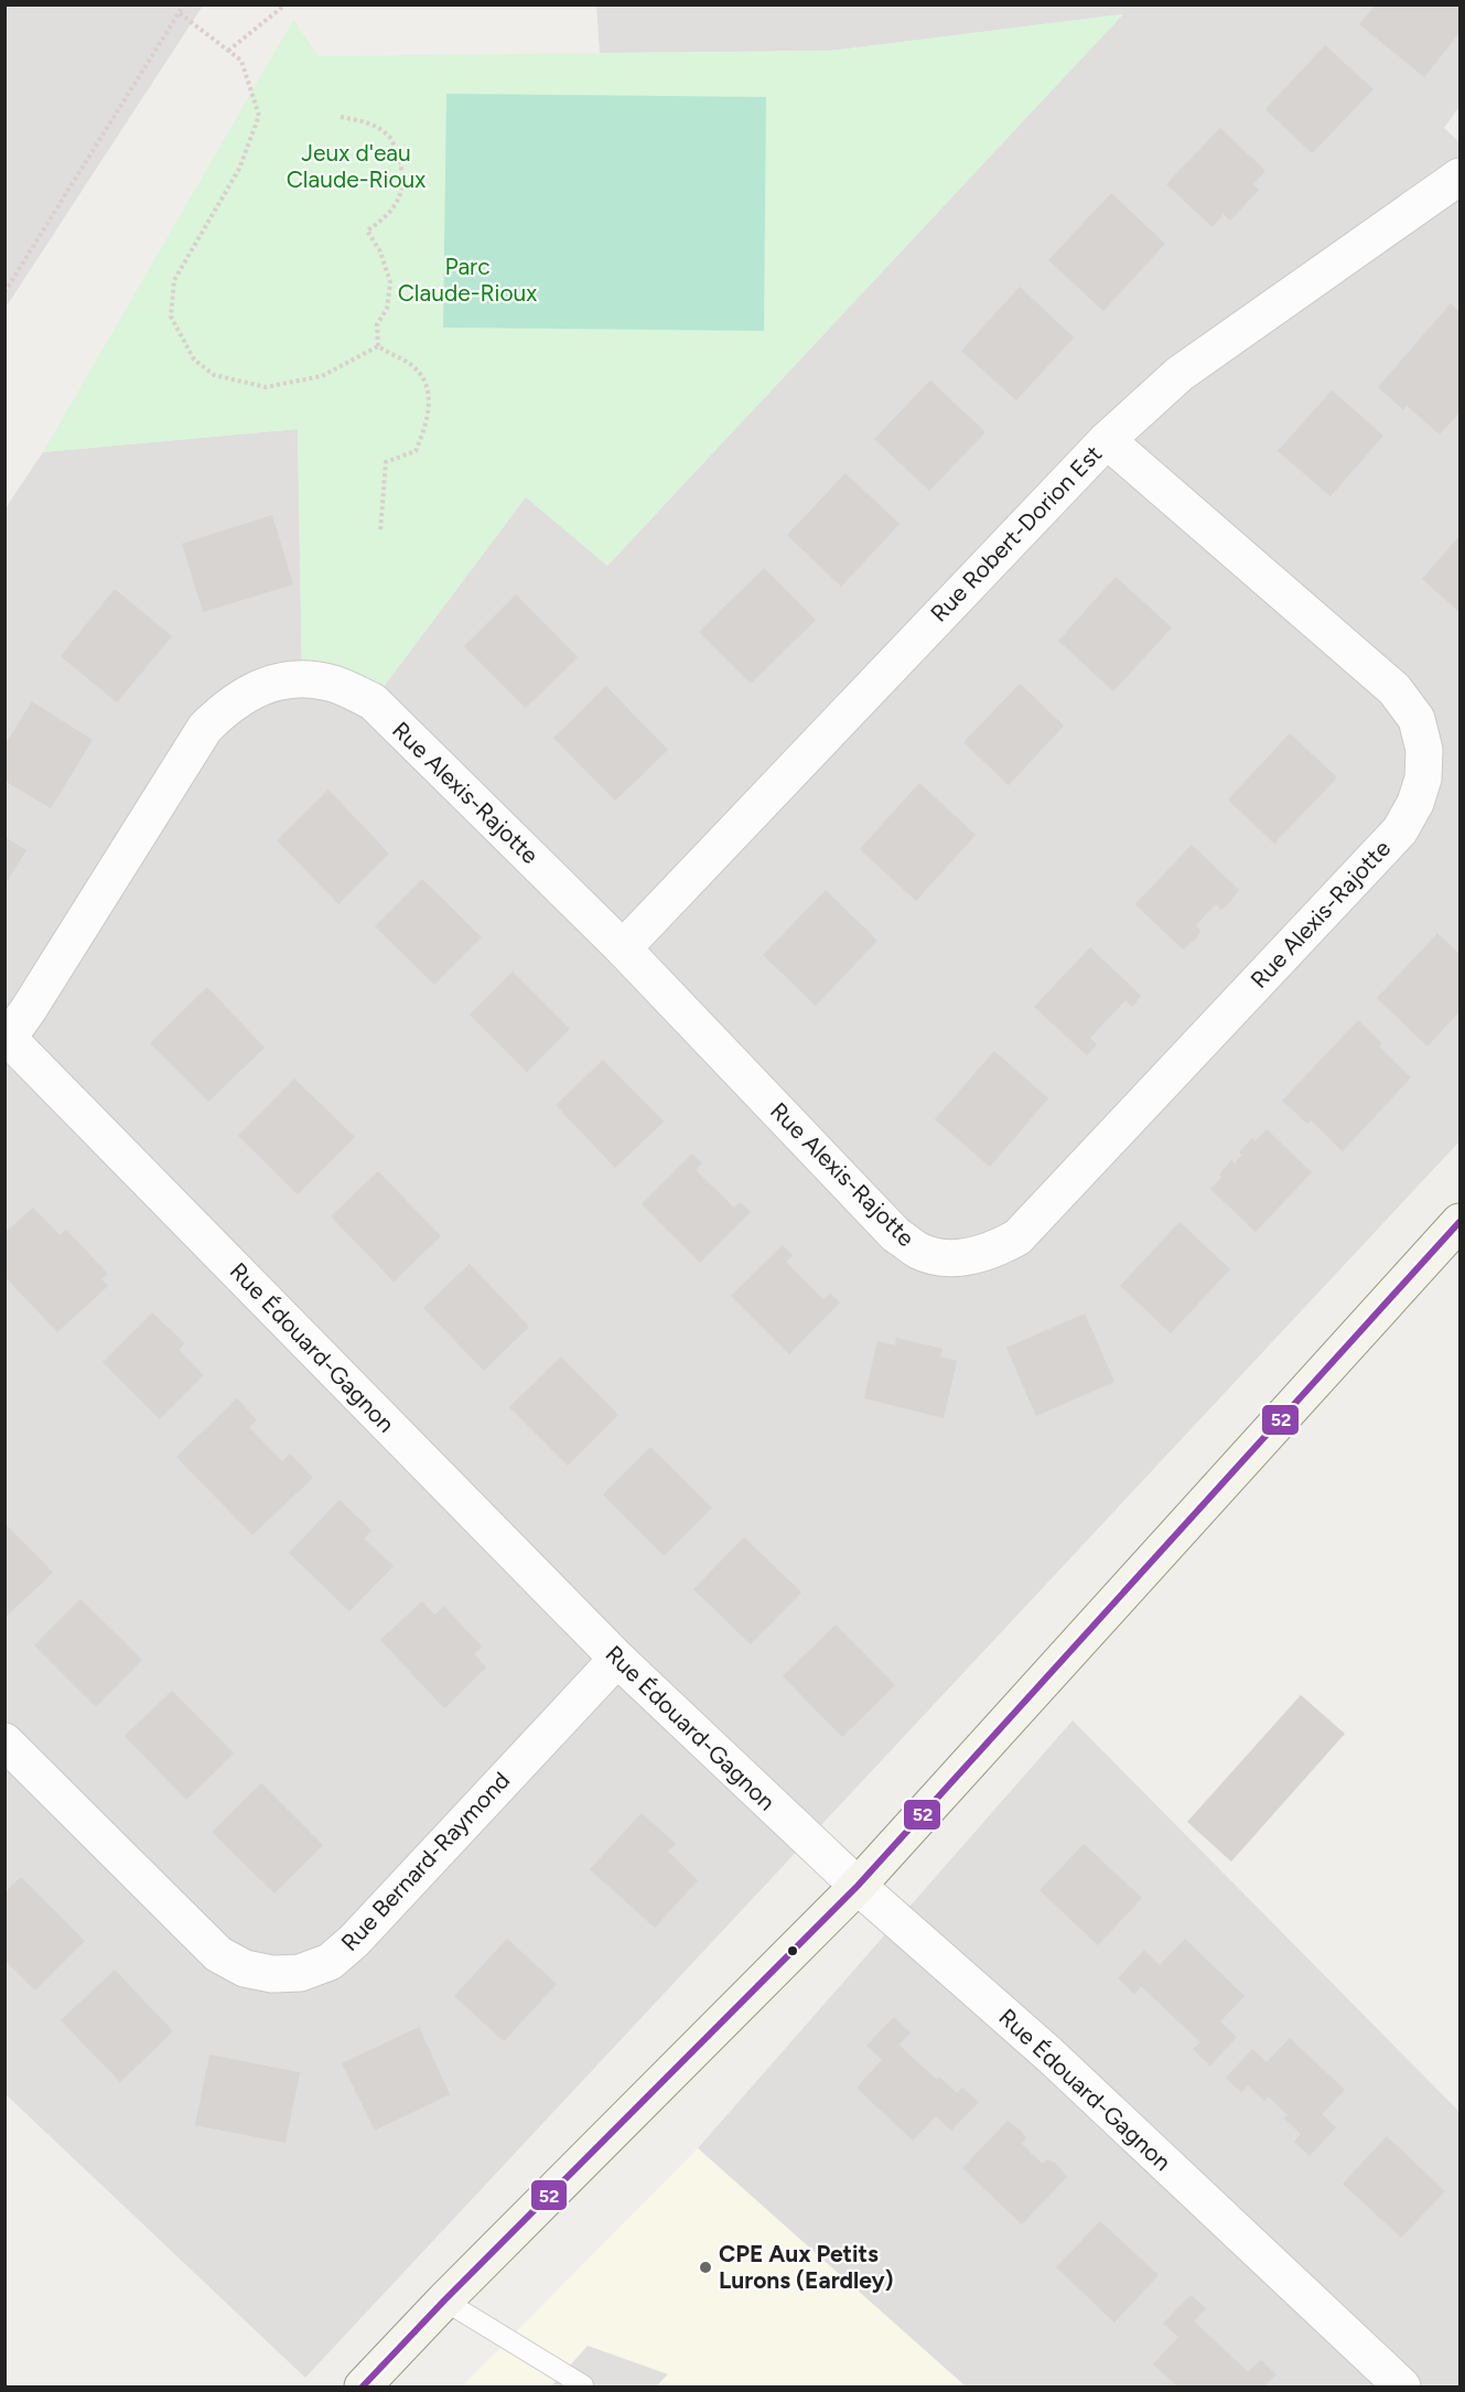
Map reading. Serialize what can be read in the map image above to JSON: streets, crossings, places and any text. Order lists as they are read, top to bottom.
{
  "streets": {
    "street": [
      "Rue Robert-Dorion Est",
      "Rue Alexis-Rajotte",
      "Rue Édouard-Gagnon",
      "Rue Bernard-Raymond"
    ]
  },
  "crossings": [
    ["Rue Robert-Dorion Est", "Rue Alexis-Rajotte"],
    ["Rue Alexis-Rajotte", "Rue Édouard-Gagnon"],
    ["Rue Édouard-Gagnon", "Rue Bernard-Raymond"]
  ],
  "parks": ["Jeux d'eau Claude-Rioux", "Parc Claude-Rioux"],
  "places": ["CPE Aux Petits Lurons (Eardley)"],
  "lines": ["transit line 52"]
}
